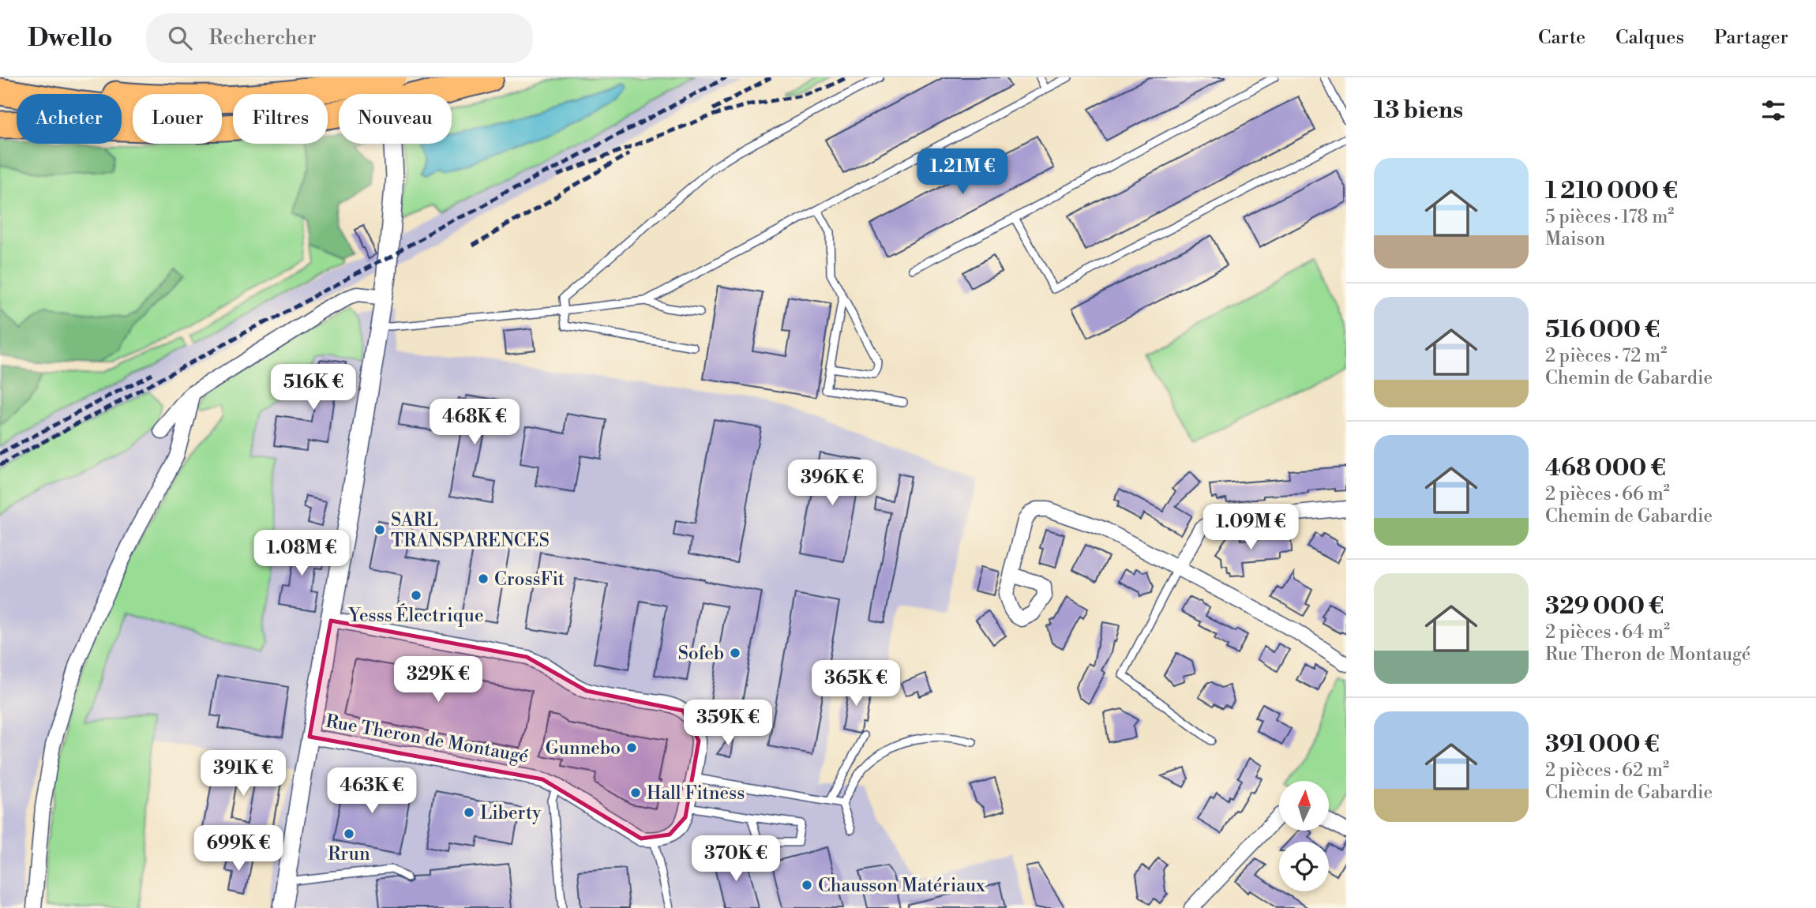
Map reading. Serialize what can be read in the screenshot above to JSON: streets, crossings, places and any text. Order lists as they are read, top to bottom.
{
  "streets": {
    "street": ["Rue Theron de Montaugé"]
  },
  "places": [
    "SARL TRANSPARENCES",
    "CrossFit",
    "Yesss Électrique",
    "Sofeb",
    "Gunnebo",
    "Hall Fitness",
    "Liberty",
    "Rrun",
    "Chausson Matériaux"
  ],
  "north": "top",
  "page": {
    "header": "Dwello",
    "search": "Rechercher",
    "nav": ["Carte", "Calques", "Partager"],
    "heading": "13 biens",
    "chip": [
      "Acheter",
      "Louer",
      "Filtres",
      "Nouveau"
    ],
    "list": [
      {
        "name": "1 210 000 €",
        "note": "5 pièces · 178 m² · Maison"
      },
      {
        "name": "516 000 €",
        "note": "2 pièces · 72 m² · Chemin de Gabardie"
      },
      {
        "name": "468 000 €",
        "note": "2 pièces · 66 m² · Chemin de Gabardie"
      },
      {
        "name": "329 000 €",
        "note": "2 pièces · 64 m² · Rue Theron de Montaugé"
      },
      {
        "name": "391 000 €",
        "note": "2 pièces · 62 m² · Chemin de Gabardie"
      }
    ],
    "price": [
      "1.21M €",
      "516K €",
      "468K €",
      "396K €",
      "1.09M €",
      "1.08M €",
      "329K €",
      "365K €",
      "359K €",
      "391K €",
      "463K €",
      "699K €",
      "370K €"
    ]
  }
}
